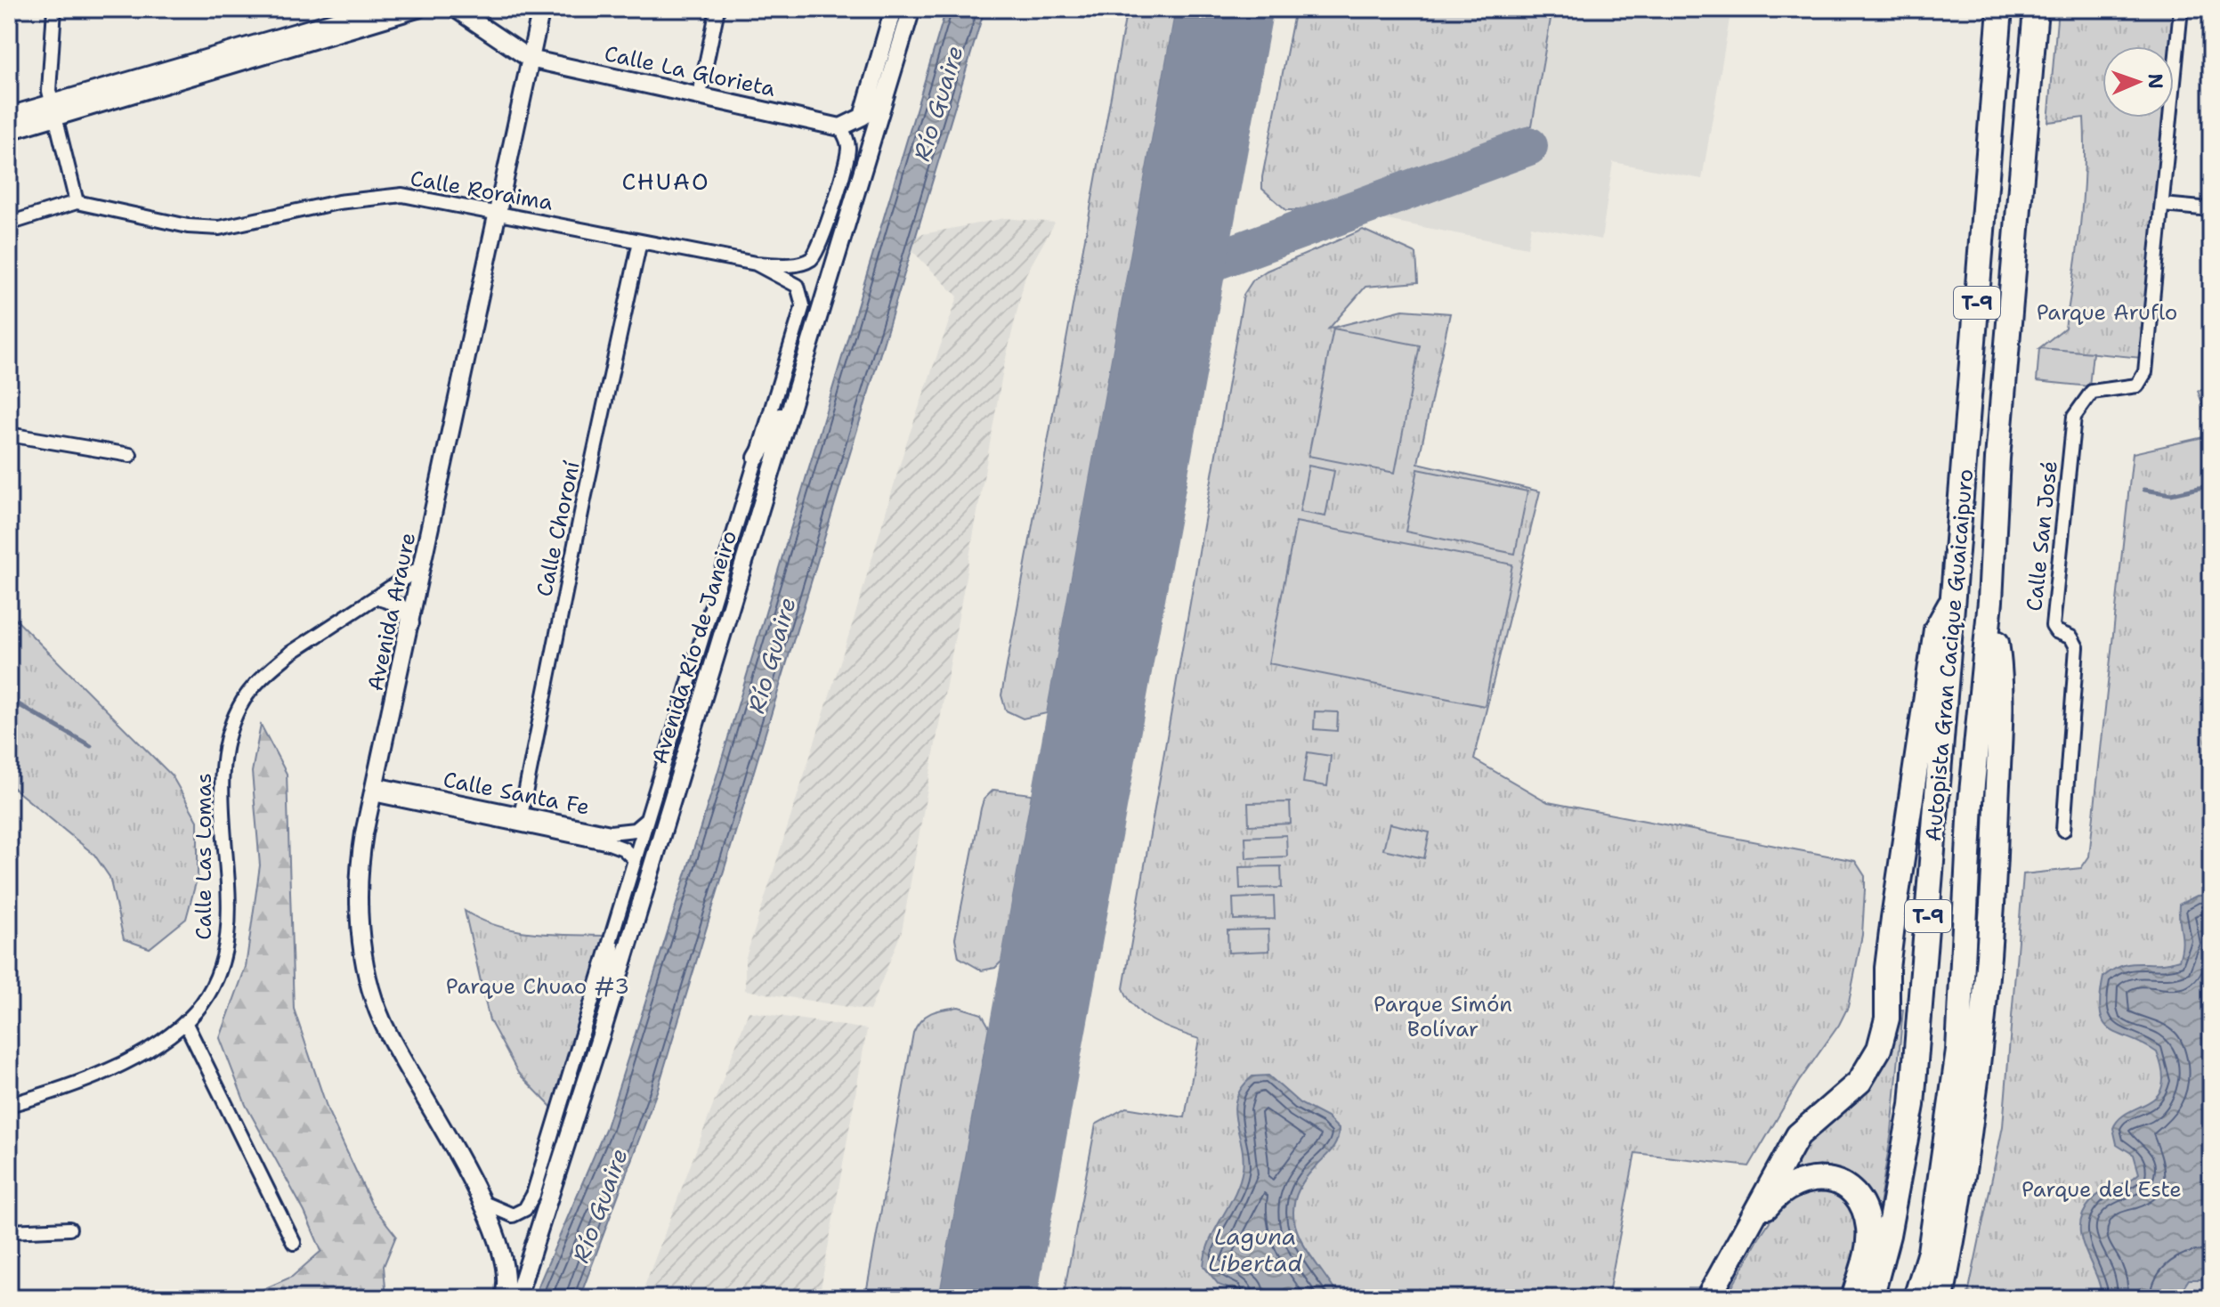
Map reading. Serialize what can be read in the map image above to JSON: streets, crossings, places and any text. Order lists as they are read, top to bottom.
{
  "streets": {
    "highway": ["T-9", "Autopista Gran Cacique Guaicaipuro"],
    "street": [
      "Calle La Glorieta",
      "Calle Roraima",
      "Calle Choroní",
      "Calle San José",
      "Avenida Araure",
      "Avenida Río de Janeiro",
      "Calle Santa Fe",
      "Calle Las Lomas"
    ]
  },
  "crossings": [
    ["Calle La Glorieta", "Calle Roraima"],
    ["Calle La Glorieta", "Avenida Araure"],
    ["Calle Roraima", "Calle Choroní"],
    ["Calle Roraima", "Avenida Araure"],
    ["Calle Roraima", "Avenida Río de Janeiro"],
    ["Calle Choroní", "Calle Santa Fe"],
    ["Avenida Araure", "Avenida Río de Janeiro"],
    ["Avenida Araure", "Calle Santa Fe"],
    ["Avenida Araure", "Calle Las Lomas"],
    ["Avenida Río de Janeiro", "Calle Santa Fe"]
  ],
  "districts": ["CHUAO"],
  "water": ["Río Guaire", "Laguna Libertad"],
  "parks": [
    "Parque Aruflo",
    "Parque Chuao #3",
    "Parque Simón Bolívar",
    "Parque del Este"
  ],
  "north": "right"
}
